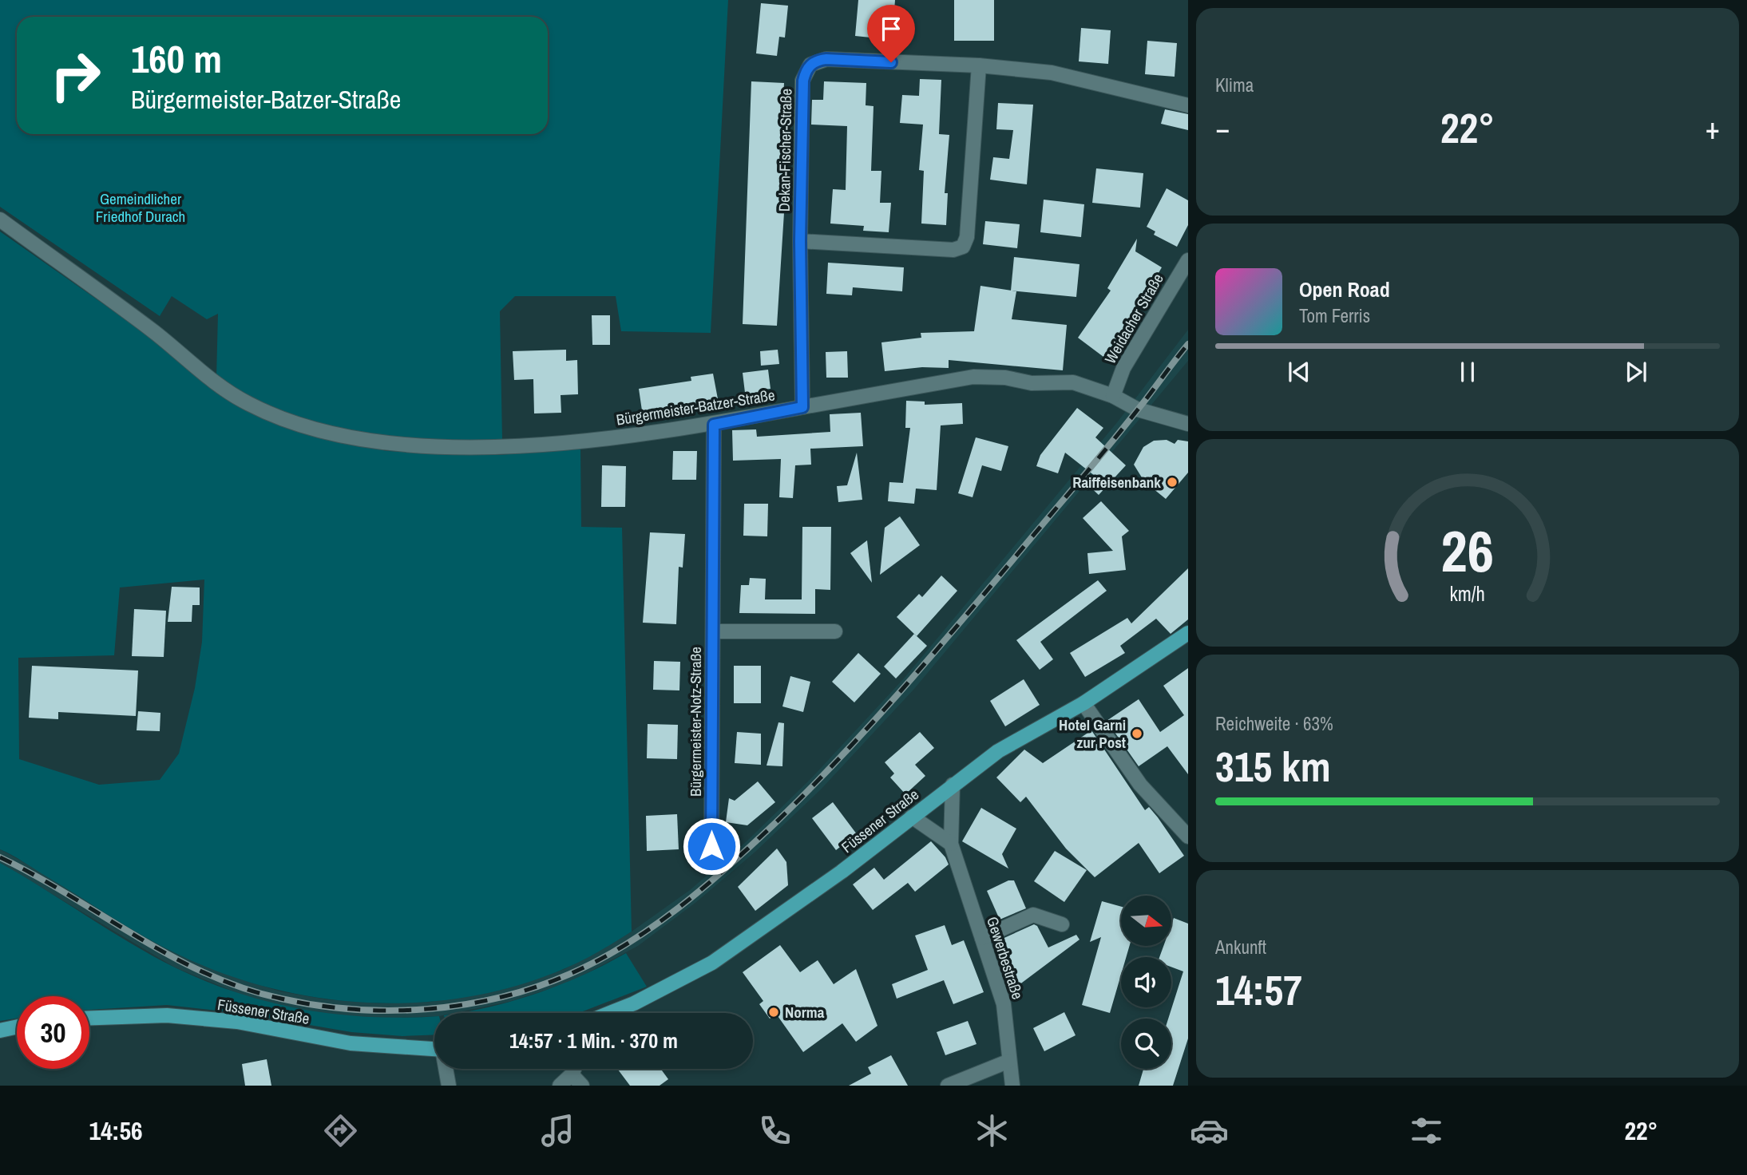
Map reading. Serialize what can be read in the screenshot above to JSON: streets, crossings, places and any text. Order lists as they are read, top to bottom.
{
  "streets": {
    "main road": ["Füssener Straße"],
    "street": [
      "Dekan-Fischer-Straße",
      "Weidacher Straße",
      "Bürgermeister-Batzer-Straße",
      "Bürgermeister-Notz-Straße",
      "Gewerbestraße"
    ]
  },
  "crossings": [
    ["Dekan-Fischer-Straße", "Bürgermeister-Batzer-Straße"],
    ["Weidacher Straße", "Bürgermeister-Batzer-Straße"],
    ["Bürgermeister-Batzer-Straße", "Bürgermeister-Notz-Straße"],
    ["Füssener Straße", "Gewerbestraße"]
  ],
  "parks": ["Gemeindlicher Friedhof Durach"],
  "places": ["Raiffeisenbank", "Hotel Garni zur Post", "Norma"],
  "north": "right",
  "page": {
    "tile": [
      "Klima",
      ["Reichweite · 63%", "315 km"],
      ["Ankunft", "14:57"]
    ],
    "turn": ["160 m", "Bürgermeister-Batzer-Straße"],
    "heat": ["−", "22°", "+"],
    "song": ["Open Road", "Tom Ferris"],
    "limit": "30",
    "trip": "14:57 · 1 Min. · 370 m",
    "tabs": ["14:56", "22°"],
    "gauge": ["26", "km/h"]
  }
}
